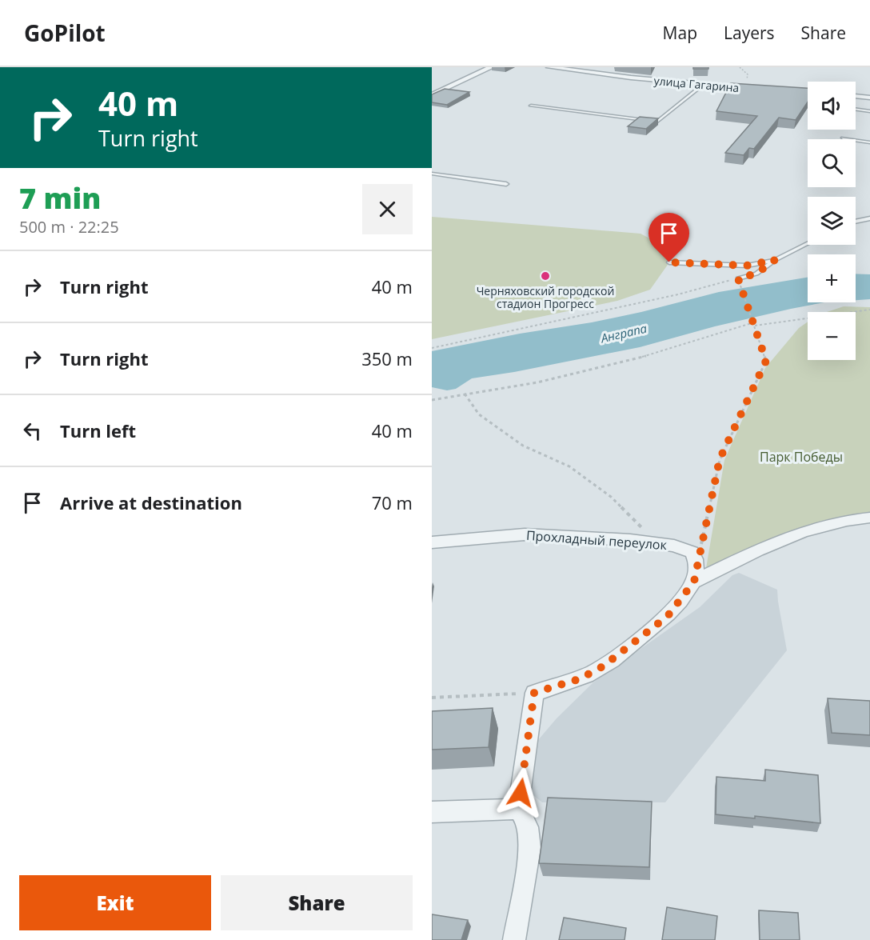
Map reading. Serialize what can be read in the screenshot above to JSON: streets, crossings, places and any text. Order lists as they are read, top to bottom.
{
  "streets": {
    "street": ["улица Гагарина", "Прохладный переулок"]
  },
  "water": ["Анграпа"],
  "parks": ["Парк Победы"],
  "places": ["Черняховский городской стадион Прогресс"],
  "page": {
    "header": "GoPilot",
    "nav": ["Map", "Layers", "Share"],
    "turn": ["40 m", "Turn right"],
    "map_buttons": ["+", "−"],
    "heading": ["7 min", "500 m · 22:25"],
    "list": [
      {
        "name": "Turn right",
        "value": "40 m"
      },
      {
        "name": "Turn right",
        "value": "350 m"
      },
      {
        "name": "Turn left",
        "value": "40 m"
      },
      {
        "name": "Arrive at destination",
        "value": "70 m"
      }
    ],
    "buttons": ["Exit", "Share"]
  }
}
